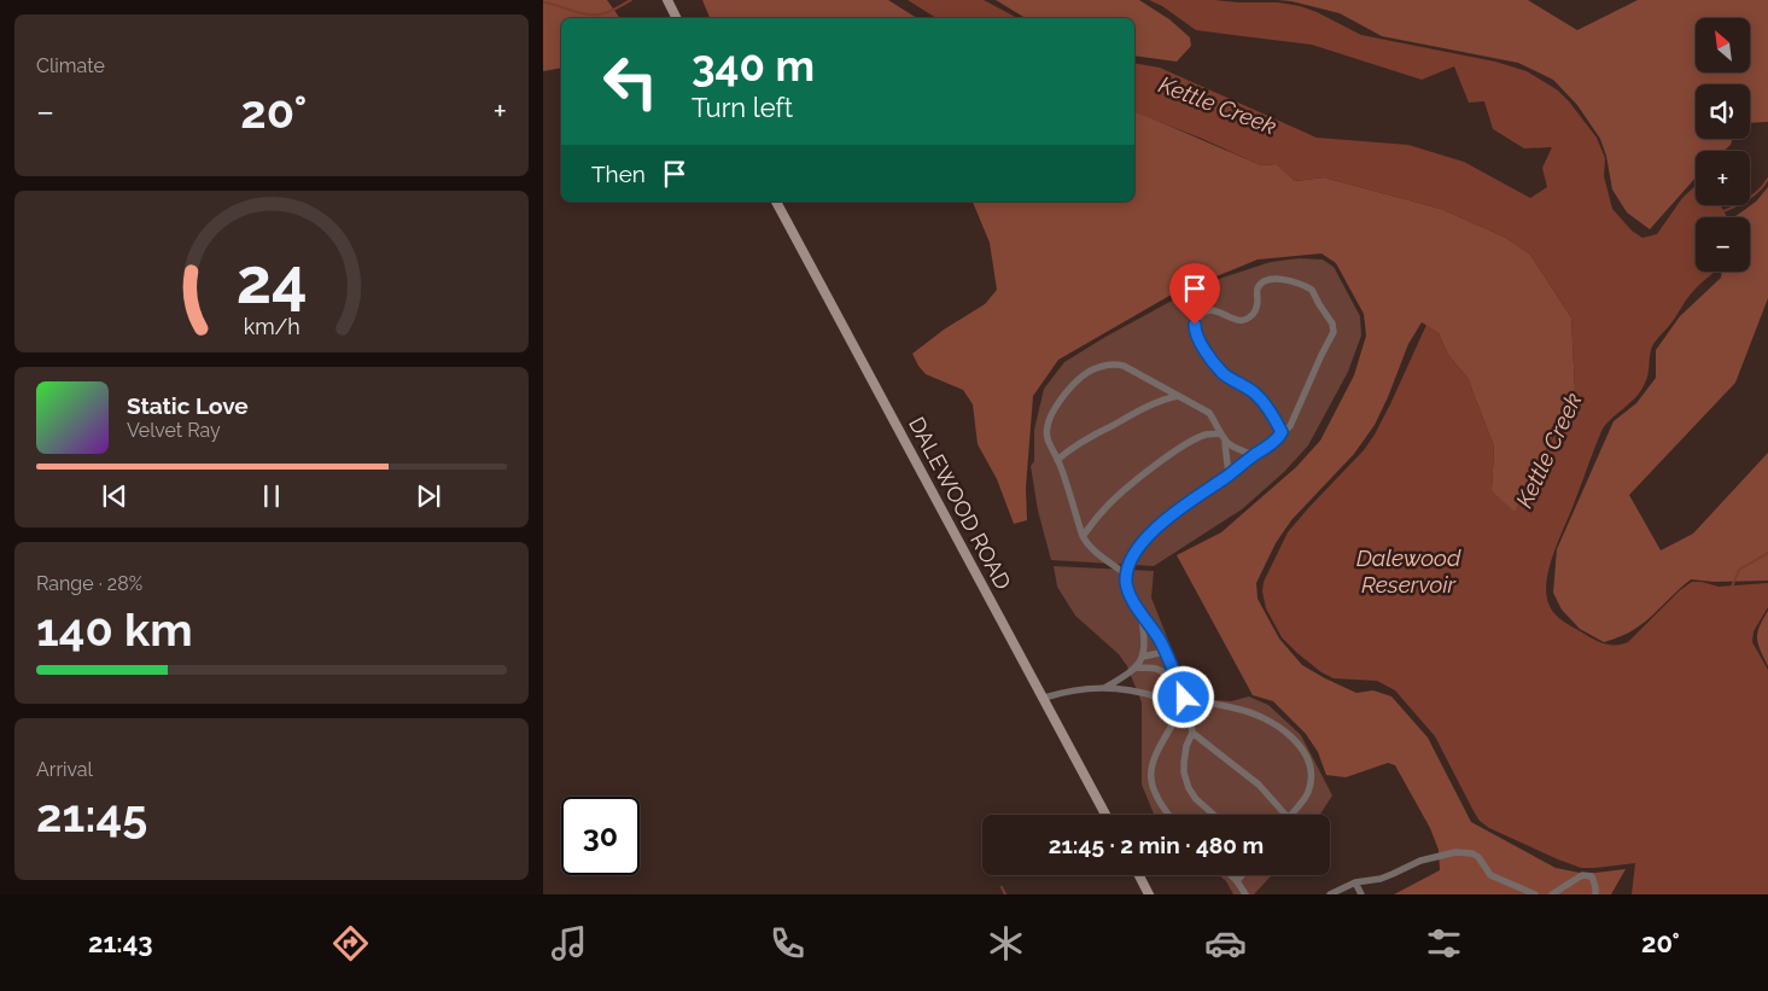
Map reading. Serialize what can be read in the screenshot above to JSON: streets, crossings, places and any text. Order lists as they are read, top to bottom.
{
  "streets": {
    "main road": ["DALEWOOD ROAD"]
  },
  "water": ["Kettle Creek", "Dalewood Reservoir"],
  "north": "top left",
  "page": {
    "tile": [
      "Climate",
      ["Range · 28%", "140 km"],
      ["Arrival", "21:45"]
    ],
    "map_buttons": ["+", "−"],
    "turn": ["340 m", "Turn left"],
    "heat": ["−", "20°", "+"],
    "then": "Then",
    "song": ["Static Love", "Velvet Ray"],
    "limit": "30",
    "trip": "21:45 · 2 min · 480 m",
    "tabs": ["21:43", "20°"],
    "gauge": ["24", "km/h"]
  }
}
